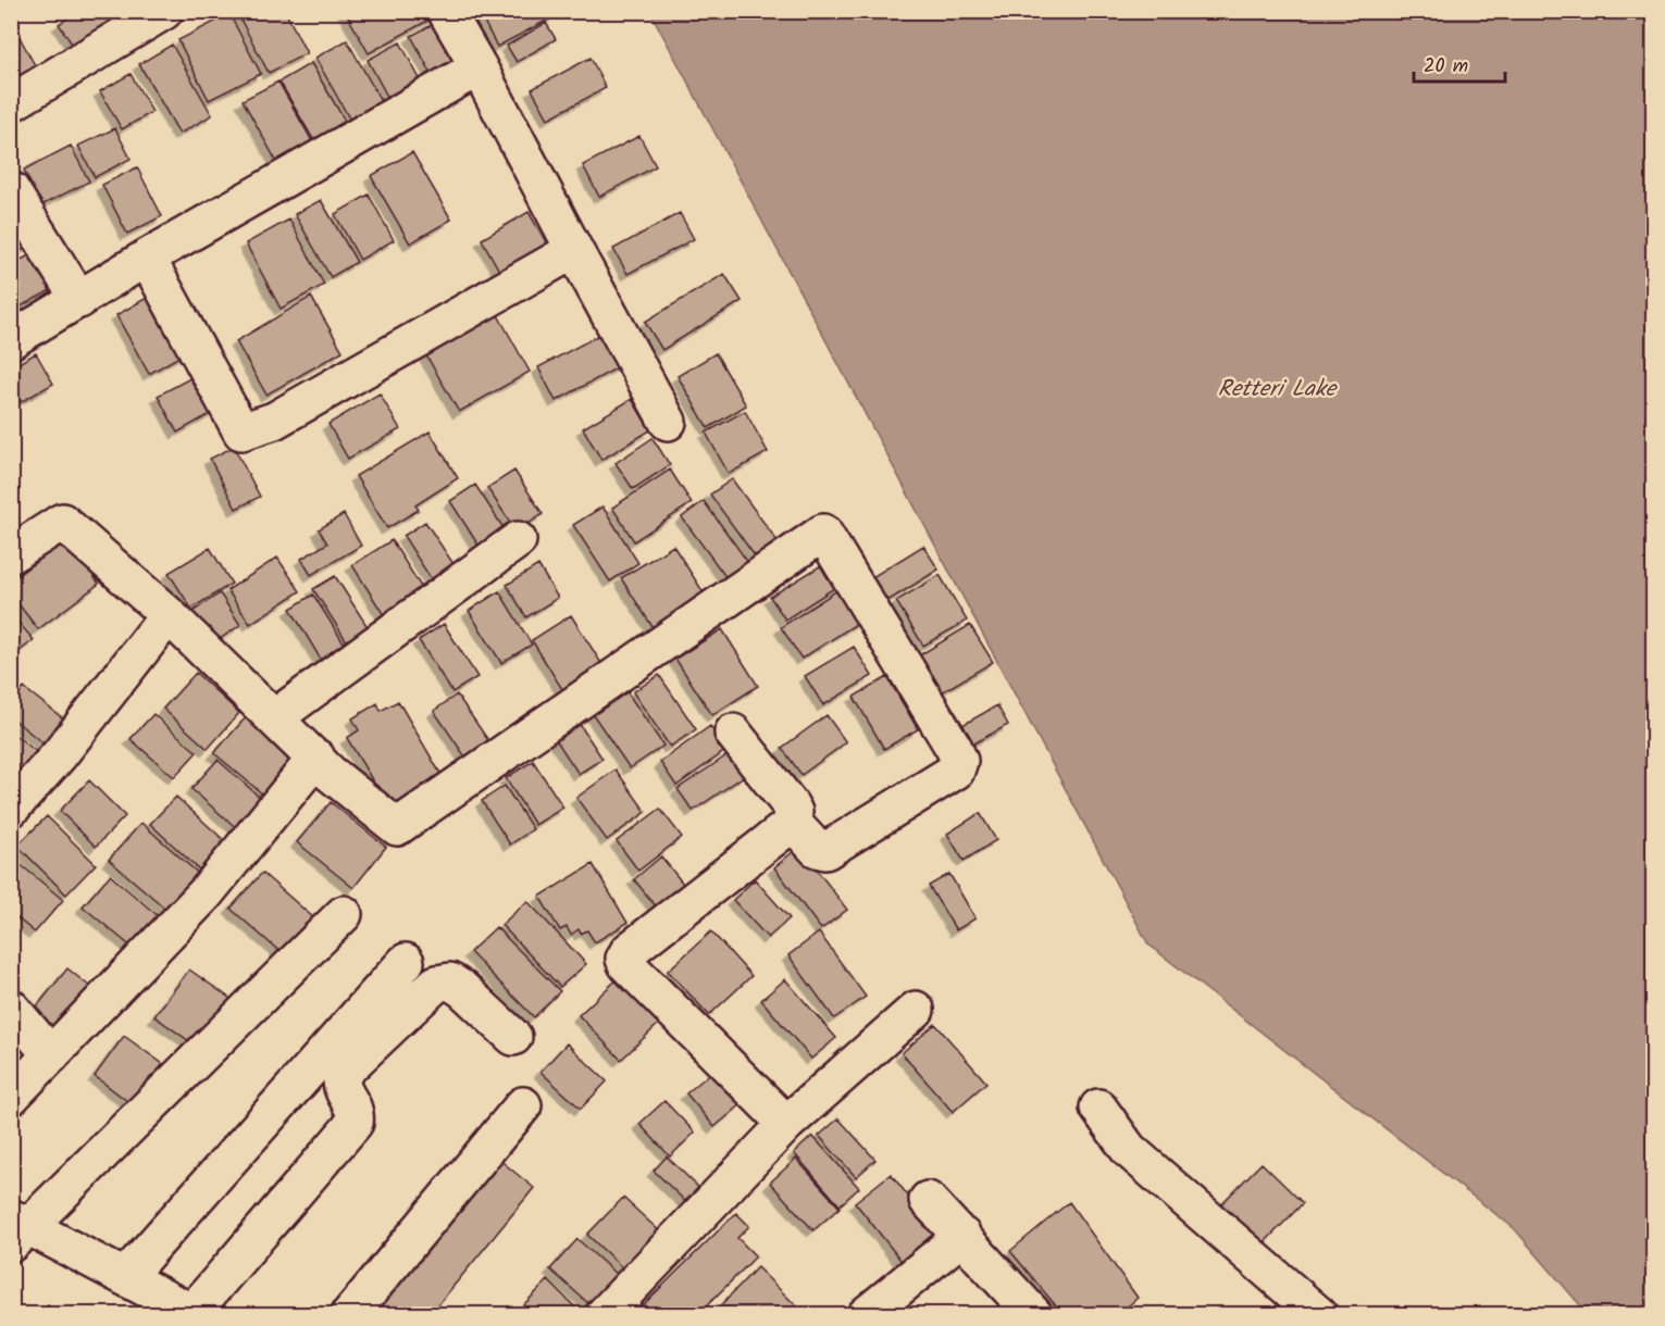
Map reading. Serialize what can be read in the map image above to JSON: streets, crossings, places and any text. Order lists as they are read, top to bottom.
{
  "water": ["Retteri Lake"],
  "scale_bar": "20 m"
}
